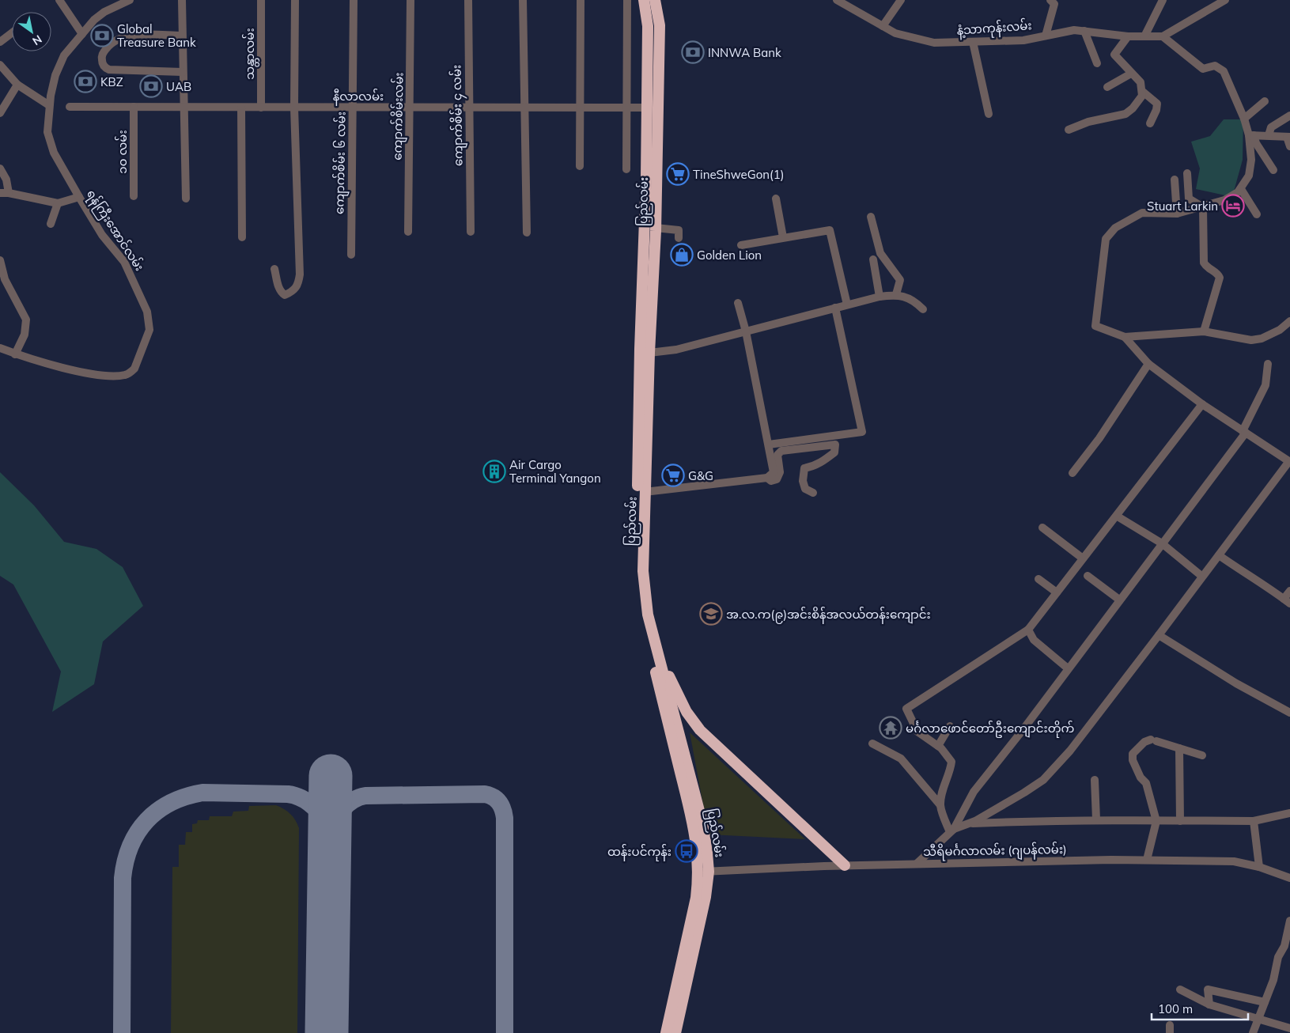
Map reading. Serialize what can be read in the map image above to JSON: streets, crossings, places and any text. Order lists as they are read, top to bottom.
{
  "streets": {
    "highway": ["ပြည်လမ်း"],
    "street": [
      "နံ့သာကုန်းလမ်း",
      "သန္တာလမ်း",
      "နီလာလမ်း",
      "ကျောက်စိမ်း ၄ လမ်း",
      "ကျောက်စိမ်းလမ်း",
      "၁၀ လမ်း",
      "ကျောက်စိမ်း ၆ လမ်း",
      "ရန်ကြီးအောင်လမ်း",
      "သီရိမင်္ဂလာလမ်း (ဂျပန်လမ်း)"
    ]
  },
  "crossings": [
    ["သန္တာလမ်း", "နီလာလမ်း"],
    ["နီလာလမ်း", "ကျောက်စိမ်း ၄ လမ်း"],
    ["နီလာလမ်း", "ကျောက်စိမ်းလမ်း"],
    ["နီလာလမ်း", "၁၀ လမ်း"],
    ["နီလာလမ်း", "ကျောက်စိမ်း ၆ လမ်း"],
    ["နီလာလမ်း", "ပြည်လမ်း"],
    ["ပြည်လမ်း", "သီရိမင်္ဂလာလမ်း (ဂျပန်လမ်း)"]
  ],
  "places": {
    "bank": [
      "Global Treasure Bank",
      "INNWA Bank",
      "KBZ",
      "UAB"
    ],
    "supermarket": ["TineShweGon(1)", "G&G"],
    "hotel": ["Stuart Larkin"],
    "shop": ["Golden Lion"],
    "building": ["Air Cargo Terminal Yangon"],
    "school or university": ["အ.လ.က(၉)အင်းစိန်အလယ်တန်းကျောင်း"],
    "temple": ["မင်္ဂလာဖောင်တော်ဦးကျောင်းတိုက်"],
    "bus stop": ["ထန်းပင်ကုန်း"]
  },
  "scale_bar": "100 m",
  "north": "bottom right"
}
